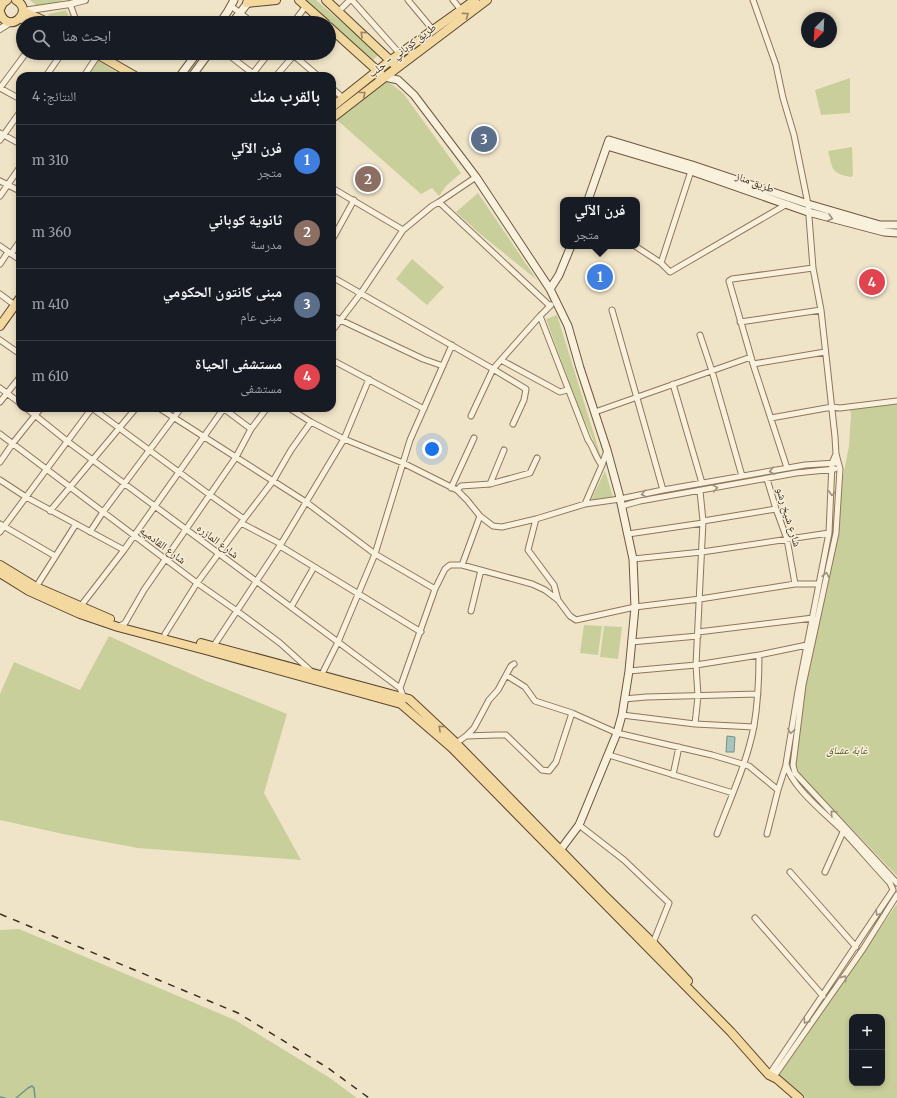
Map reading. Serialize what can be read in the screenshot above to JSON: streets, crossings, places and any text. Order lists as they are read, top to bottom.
{
  "streets": {
    "main road": ["طريق كوباني - حلب", "طريق مناز"],
    "street": ["شارع شيخ رشو", "شارع المازره", "شارع القادميه"]
  },
  "parks": ["غابة عشاق"],
  "north": "bottom left",
  "page": {
    "search": "ابحث هنا",
    "heading": ["بالقرب منك", "النتائج: 4"],
    "pins": [
      "3",
      "2",
      "1",
      "4"
    ],
    "list": [
      {
        "mark": "1",
        "name": "فرن الآلي",
        "note": "متجر",
        "value": "310 m"
      },
      {
        "mark": "2",
        "name": "ثانوية كوباني",
        "note": "مدرسة",
        "value": "360 m"
      },
      {
        "mark": "3",
        "name": "مبنى كانتون الحكومي",
        "note": "مبنى عام",
        "value": "410 m"
      },
      {
        "mark": "4",
        "name": "مستشفى الحياة",
        "note": "مستشفى",
        "value": "610 m"
      }
    ],
    "popup": ["فرن الآلي", "متجر"],
    "map_buttons": ["+", "−"]
  }
}
